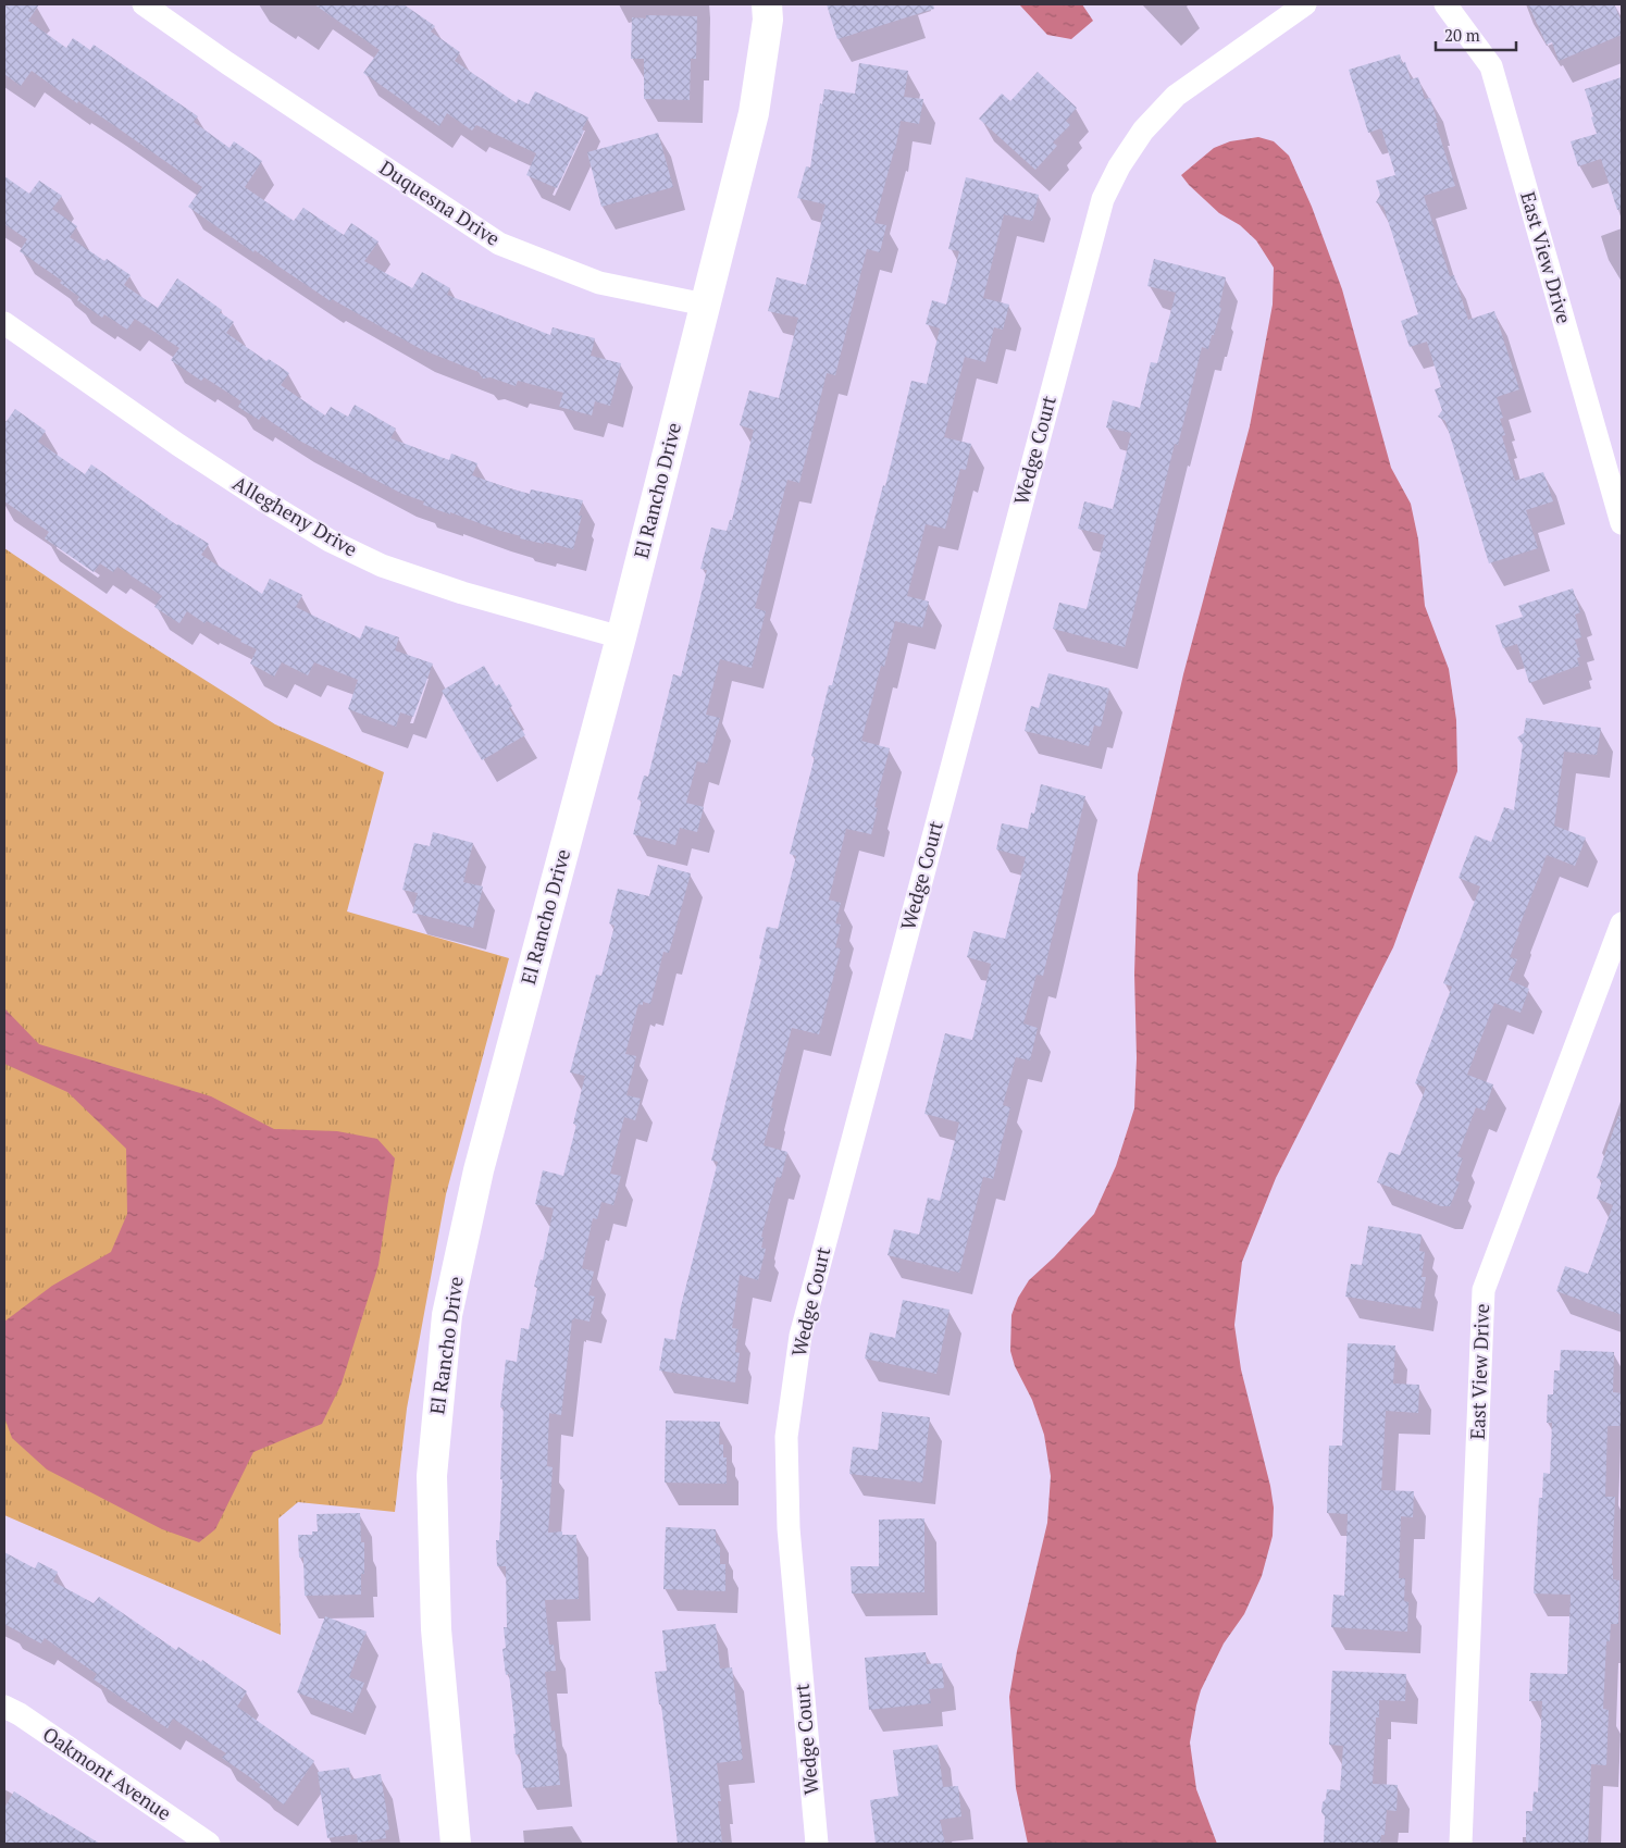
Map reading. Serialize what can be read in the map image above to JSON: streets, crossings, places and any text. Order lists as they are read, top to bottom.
{
  "streets": {
    "street": [
      "Duquesna Drive",
      "East View Drive",
      "Wedge Court",
      "El Rancho Drive",
      "Allegheny Drive",
      "Oakmont Avenue"
    ]
  },
  "crossings": [
    ["Duquesna Drive", "El Rancho Drive"],
    ["El Rancho Drive", "Allegheny Drive"]
  ],
  "scale_bar": "20 m"
}
